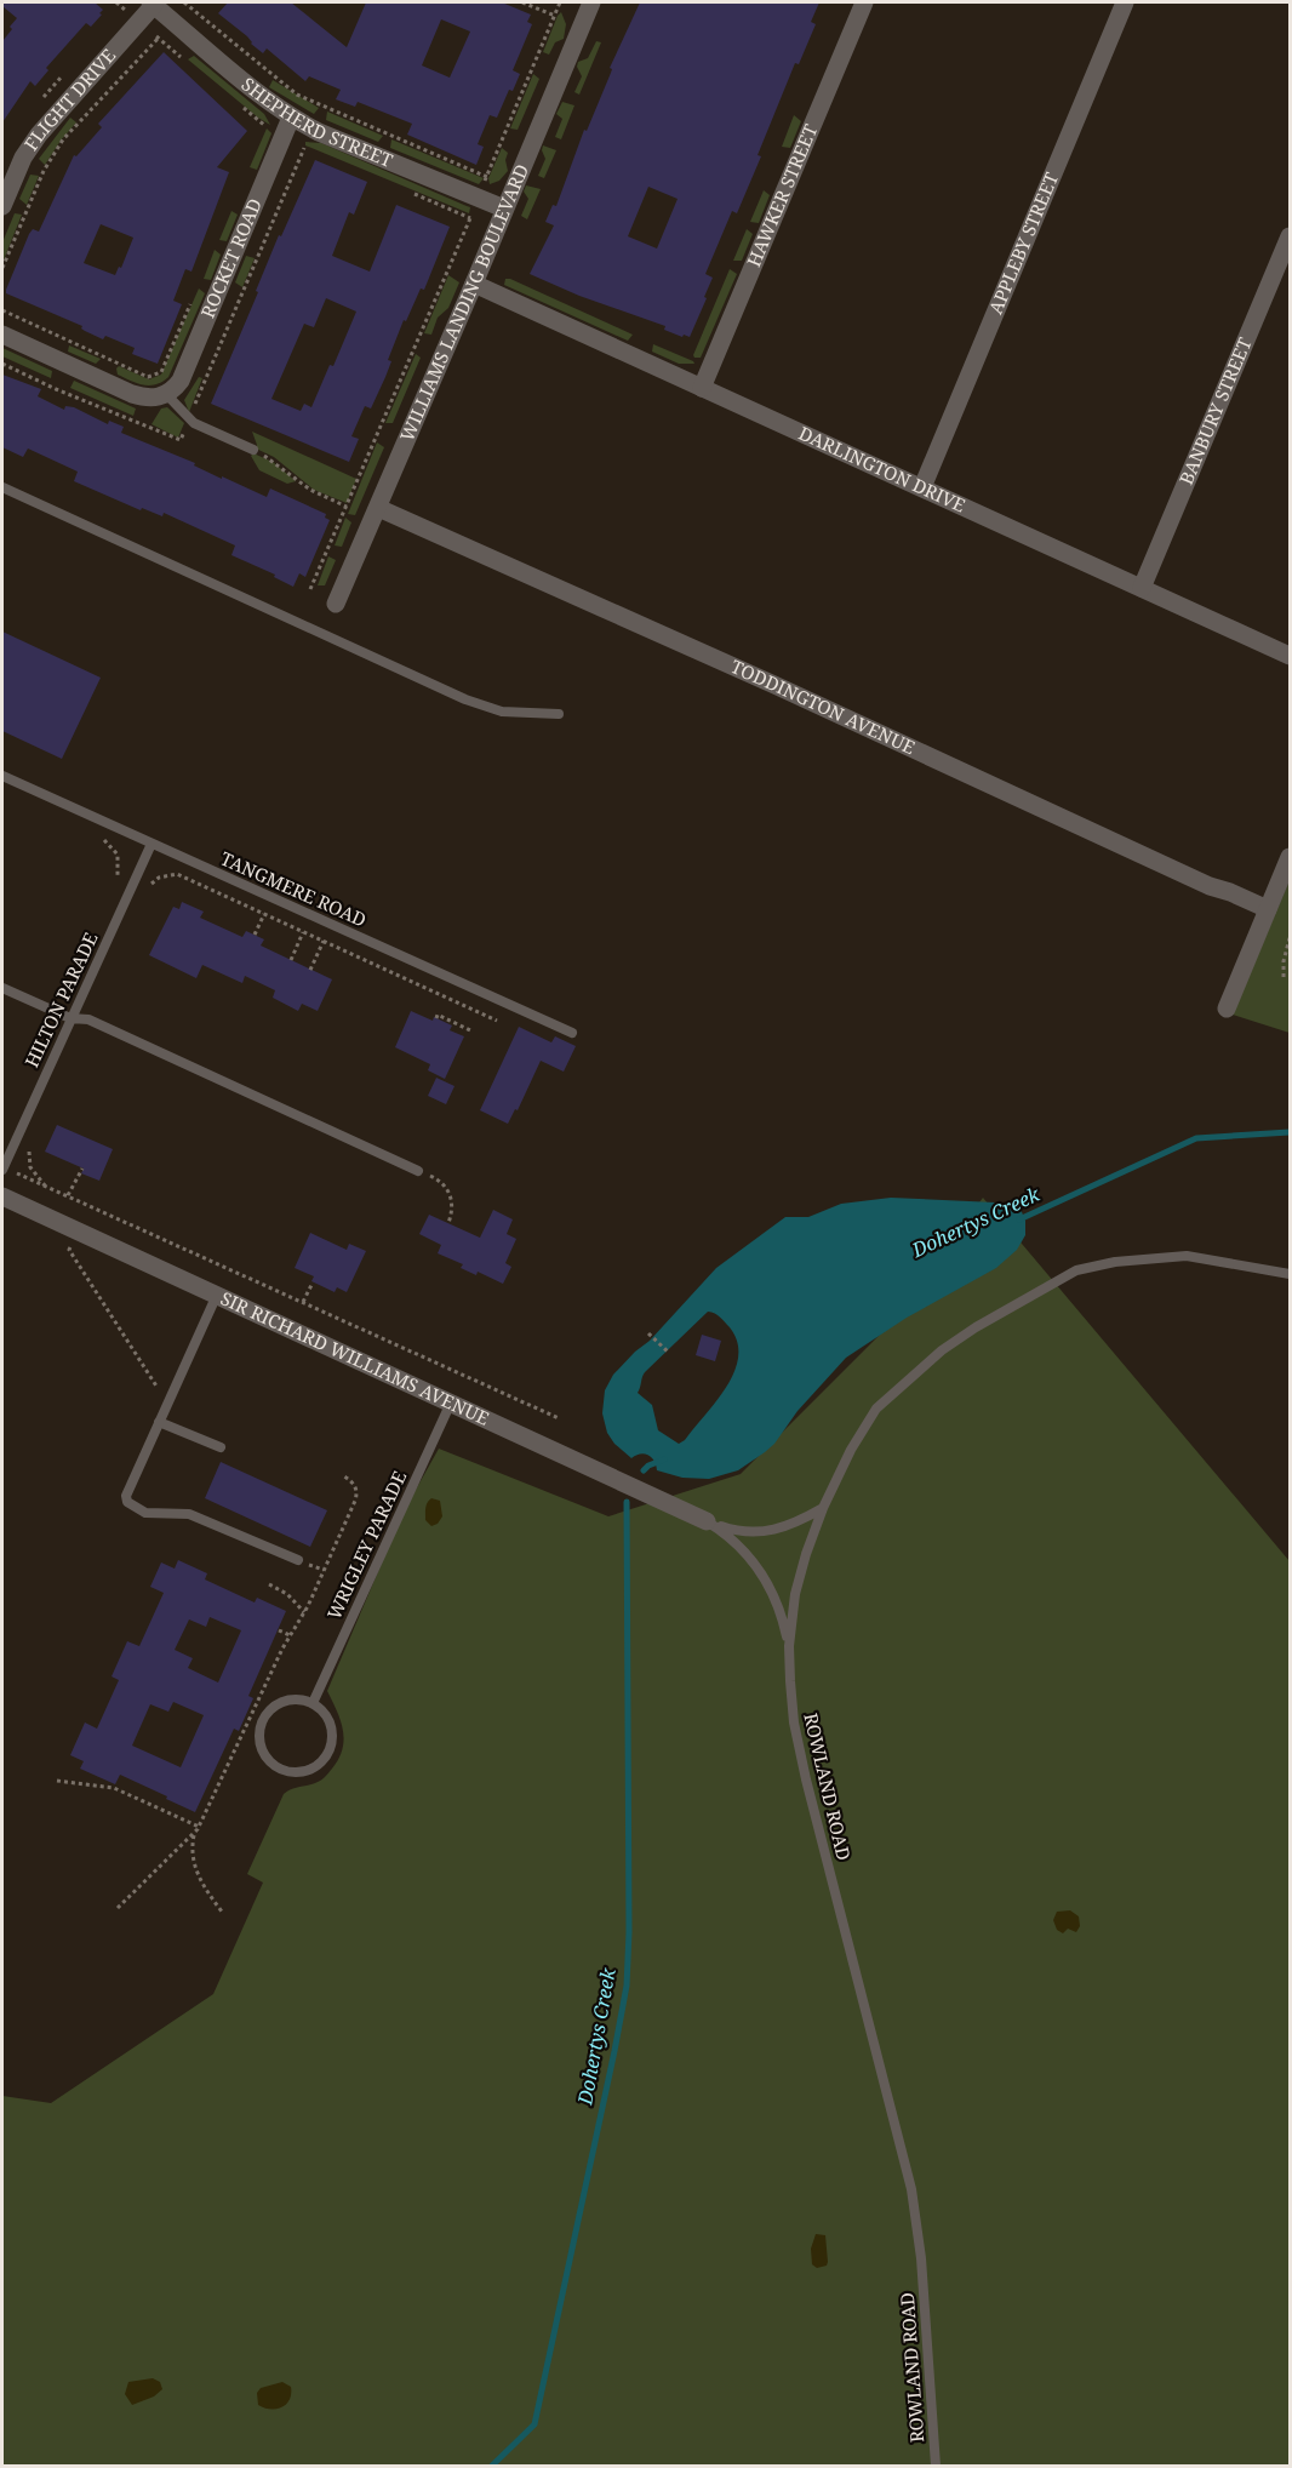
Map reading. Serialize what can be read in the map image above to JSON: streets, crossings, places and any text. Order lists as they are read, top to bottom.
{
  "streets": {
    "street": [
      "FLIGHT DRIVE",
      "SHEPHERD STREET",
      "HAWKER STREET",
      "APPLEBY STREET",
      "ROCKET ROAD",
      "WILLIAMS LANDING BOULEVARD",
      "BANBURY STREET",
      "DARLINGTON DRIVE",
      "TODDINGTON AVENUE",
      "SIR RICHARD WILLIAMS AVENUE"
    ],
    "lane": [
      "TANGMERE ROAD",
      "HILTON PARADE",
      "WRIGLEY PARADE",
      "ROWLAND ROAD"
    ]
  },
  "crossings": [
    ["FLIGHT DRIVE", "SHEPHERD STREET"],
    ["SHEPHERD STREET", "ROCKET ROAD"],
    ["SHEPHERD STREET", "WILLIAMS LANDING BOULEVARD"],
    ["HAWKER STREET", "DARLINGTON DRIVE"],
    ["APPLEBY STREET", "DARLINGTON DRIVE"],
    ["WILLIAMS LANDING BOULEVARD", "DARLINGTON DRIVE"],
    ["WILLIAMS LANDING BOULEVARD", "TODDINGTON AVENUE"],
    ["BANBURY STREET", "DARLINGTON DRIVE"],
    ["TANGMERE ROAD", "HILTON PARADE"],
    ["SIR RICHARD WILLIAMS AVENUE", "WRIGLEY PARADE"]
  ],
  "water": ["Dohertys Creek"]
}
